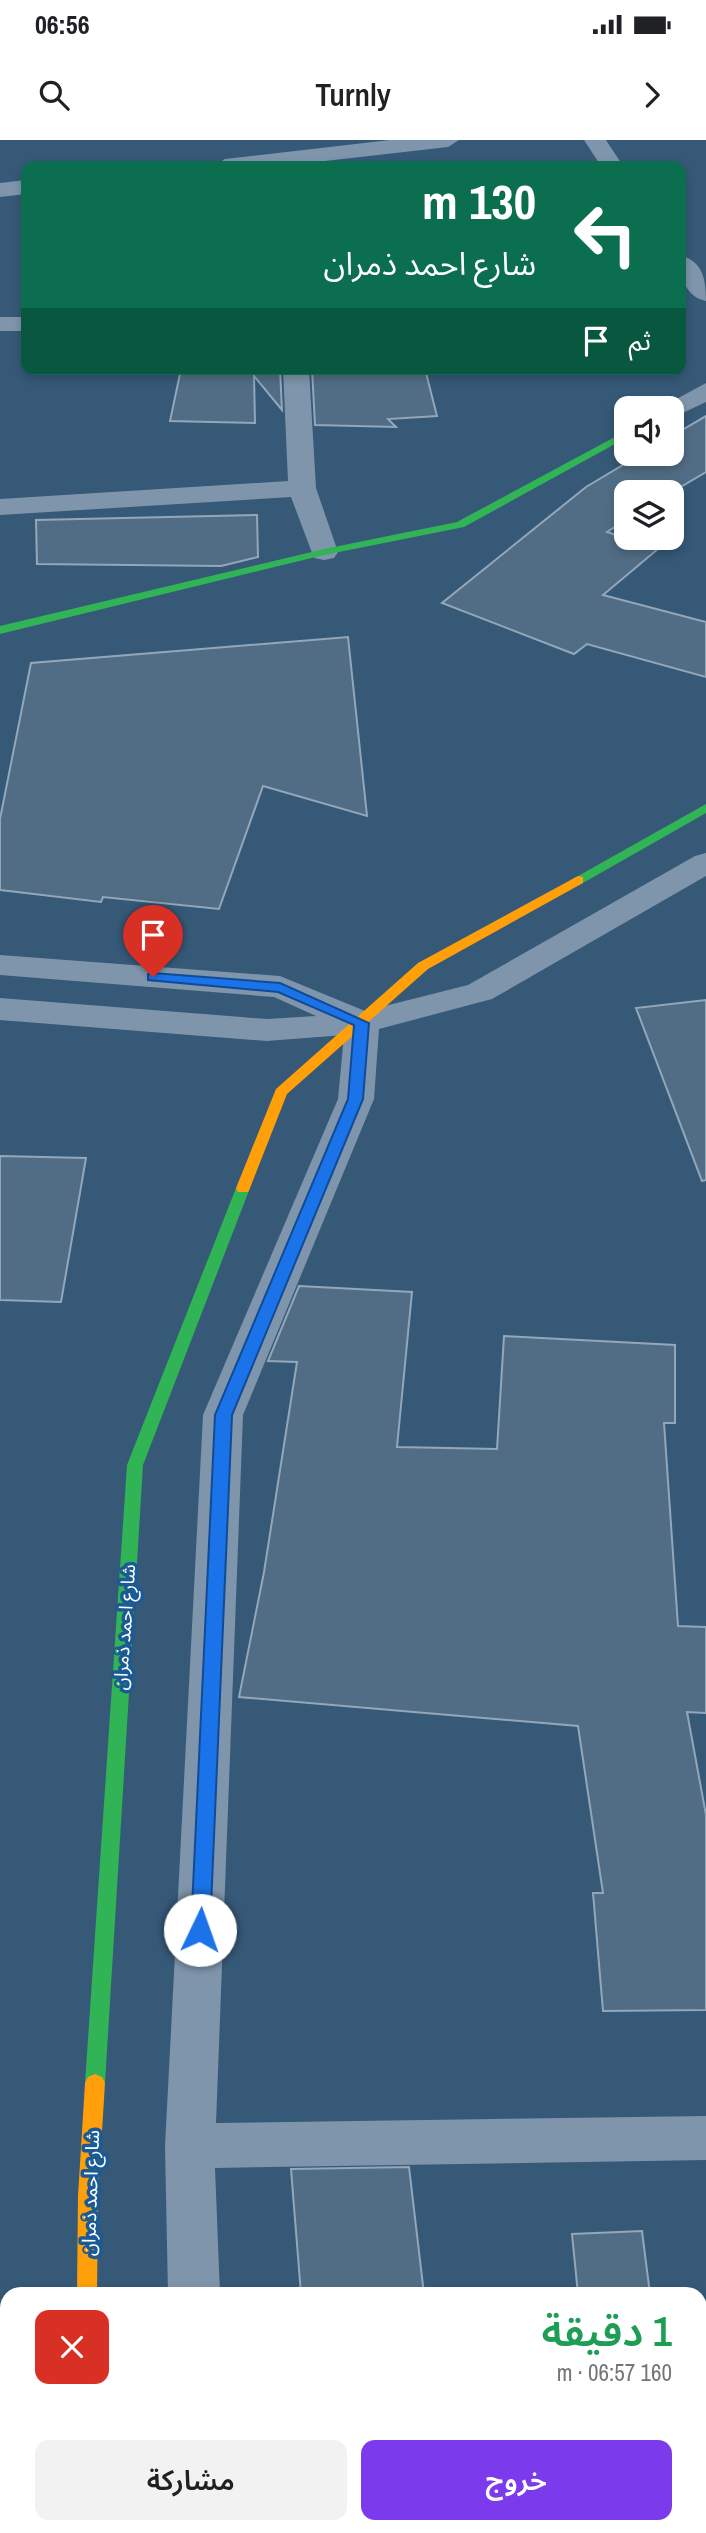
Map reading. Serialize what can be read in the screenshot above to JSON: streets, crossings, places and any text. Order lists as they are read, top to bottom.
{
  "streets": {
    "street": ["شارع احمد ذمران"]
  },
  "page": {
    "status": "06:56",
    "header": "Turnly",
    "turn": ["130 m", "شارع احمد ذمران"],
    "then": "ثم",
    "heading": ["1 دقيقة", "160 m · 06:57"],
    "buttons": ["خروج", "مشاركة"]
  }
}
